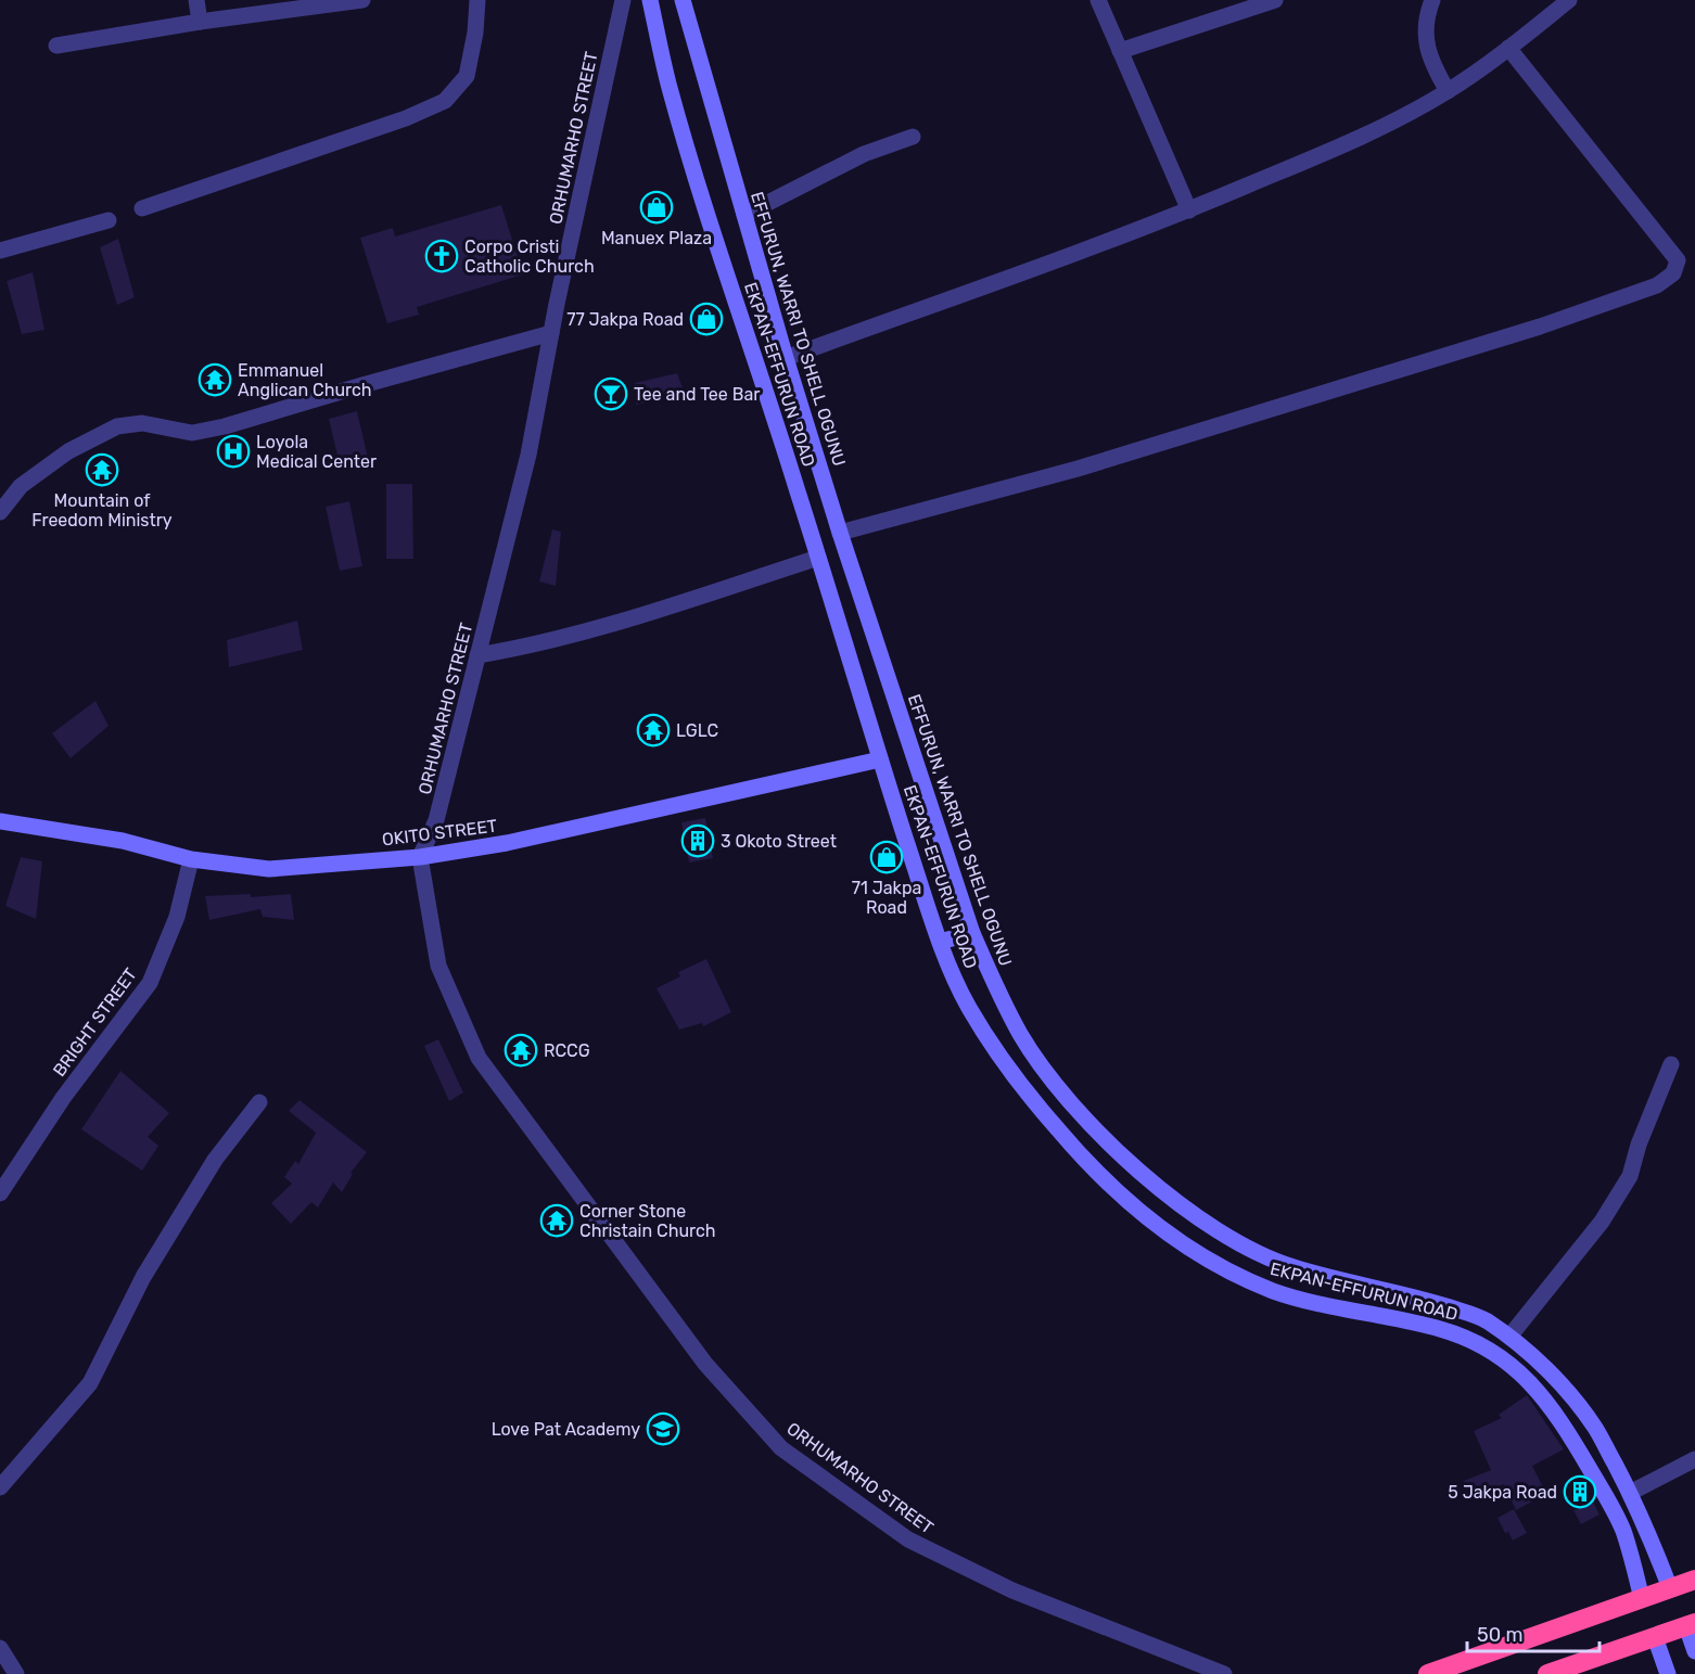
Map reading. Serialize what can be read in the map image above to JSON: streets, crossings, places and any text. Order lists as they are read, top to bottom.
{
  "streets": {
    "main road": ["EFFURUN, WARRI TO SHELL OGUNU", "EKPAN-EFFURUN ROAD", "OKITO STREET"],
    "street": ["ORHUMARHO STREET", "BRIGHT STREET"]
  },
  "crossings": [
    ["ORHUMARHO STREET", "OKITO STREET"],
    ["EKPAN-EFFURUN ROAD", "OKITO STREET"],
    ["OKITO STREET", "BRIGHT STREET"]
  ],
  "places": {
    "shop": ["Manuex Plaza", "77 Jakpa Road", "71 Jakpa Road"],
    "church": ["Corpo Cristi Catholic Church"],
    "temple": [
      "Emmanuel Anglican Church",
      "Mountain of Freedom Ministry",
      "LGLC",
      "RCCG",
      "Corner Stone Christain Church"
    ],
    "bar": ["Tee and Tee Bar"],
    "hospital": ["Loyola Medical Center"],
    "building": ["3 Okoto Street", "5 Jakpa Road"],
    "school or university": ["Love Pat Academy"]
  },
  "scale_bar": "50 m"
}
